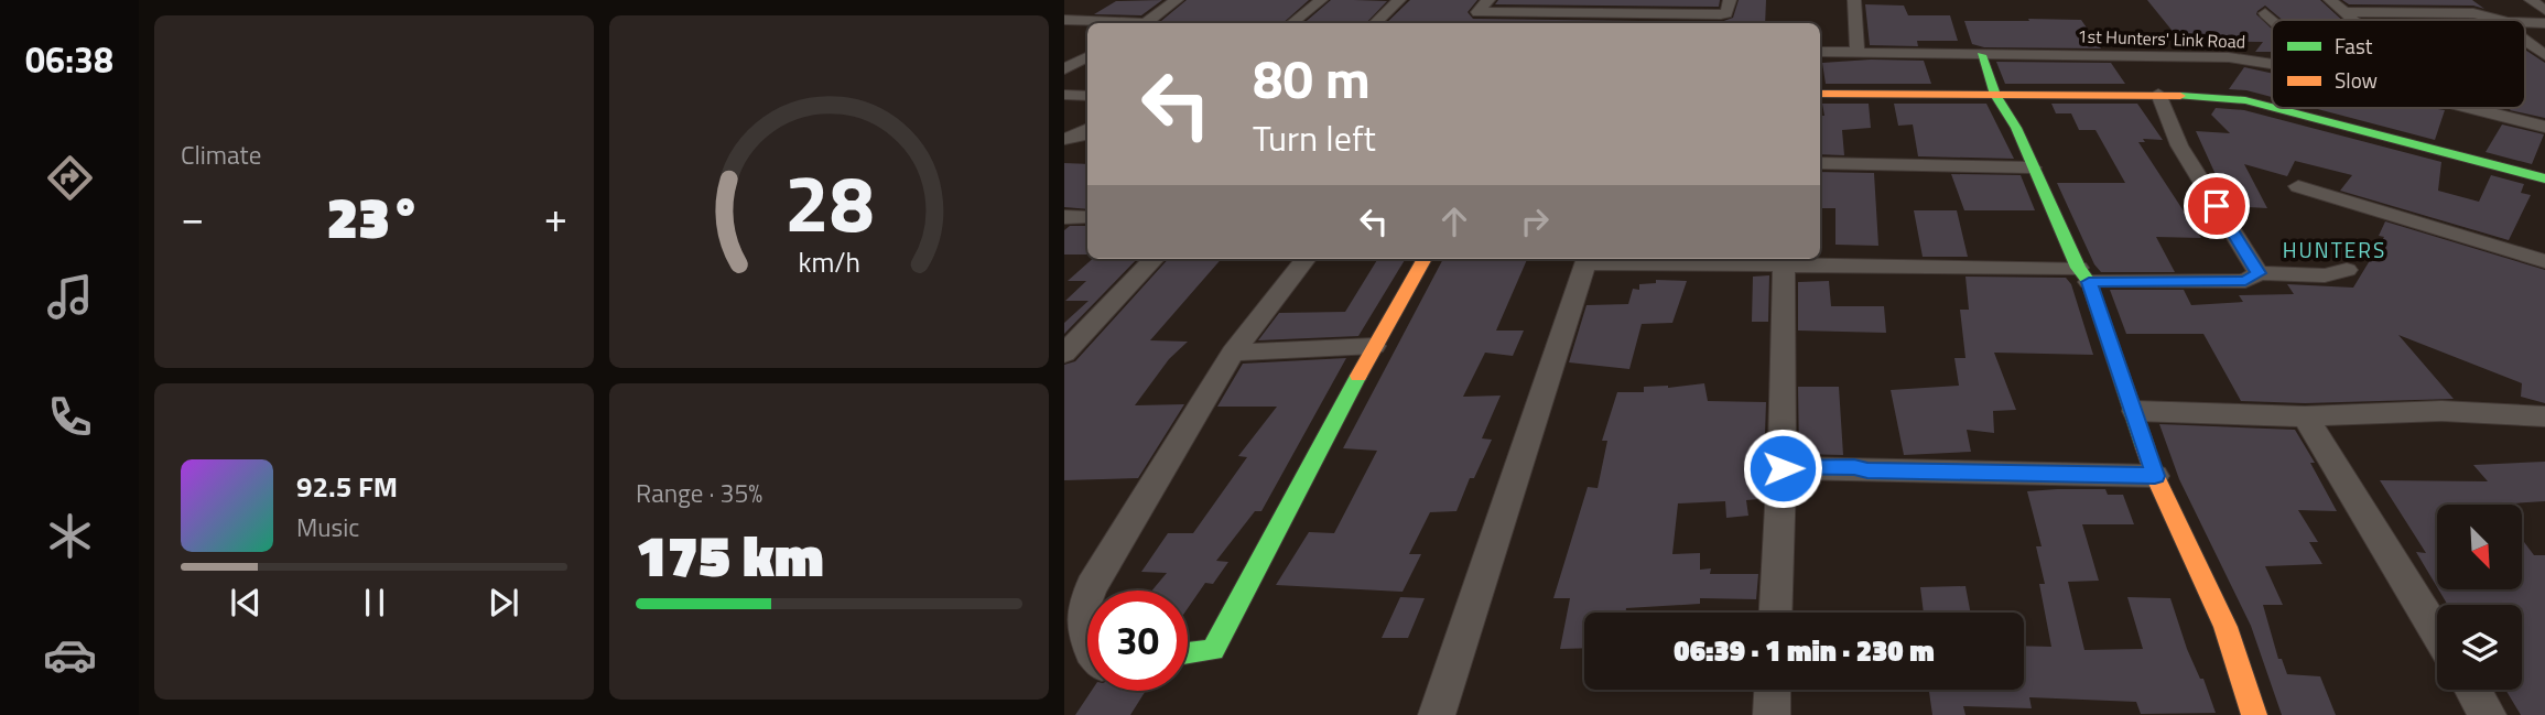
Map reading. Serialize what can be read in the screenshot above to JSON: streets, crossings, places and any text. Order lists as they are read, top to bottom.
{
  "streets": {
    "street": ["1st Hunters' Link Road"]
  },
  "districts": ["HUNTERS"],
  "legend": ["Fast", "Slow"],
  "north": "bottom right",
  "page": {
    "tabs": "06:38",
    "tile": [
      "Climate",
      ["Range · 35%", "175 km"]
    ],
    "turn": ["80 m", "Turn left"],
    "heat": ["−", "23°", "+"],
    "song": ["92.5 FM", "Music"],
    "limit": "30",
    "trip": "06:39 · 1 min · 230 m",
    "gauge": ["28", "km/h"]
  }
}
